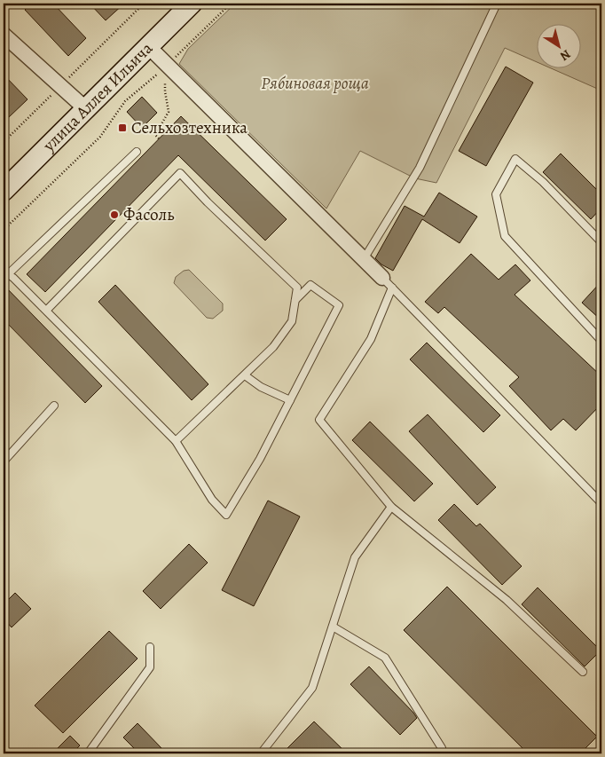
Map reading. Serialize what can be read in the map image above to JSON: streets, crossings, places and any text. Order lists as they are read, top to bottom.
{
  "streets": {
    "main road": ["улица Аллея Ильича"]
  },
  "parks": ["Рябиновая роща"],
  "places": {
    "transit": ["Сельхозтехника"],
    "other": ["Фасоль"]
  },
  "north": "bottom right"
}
